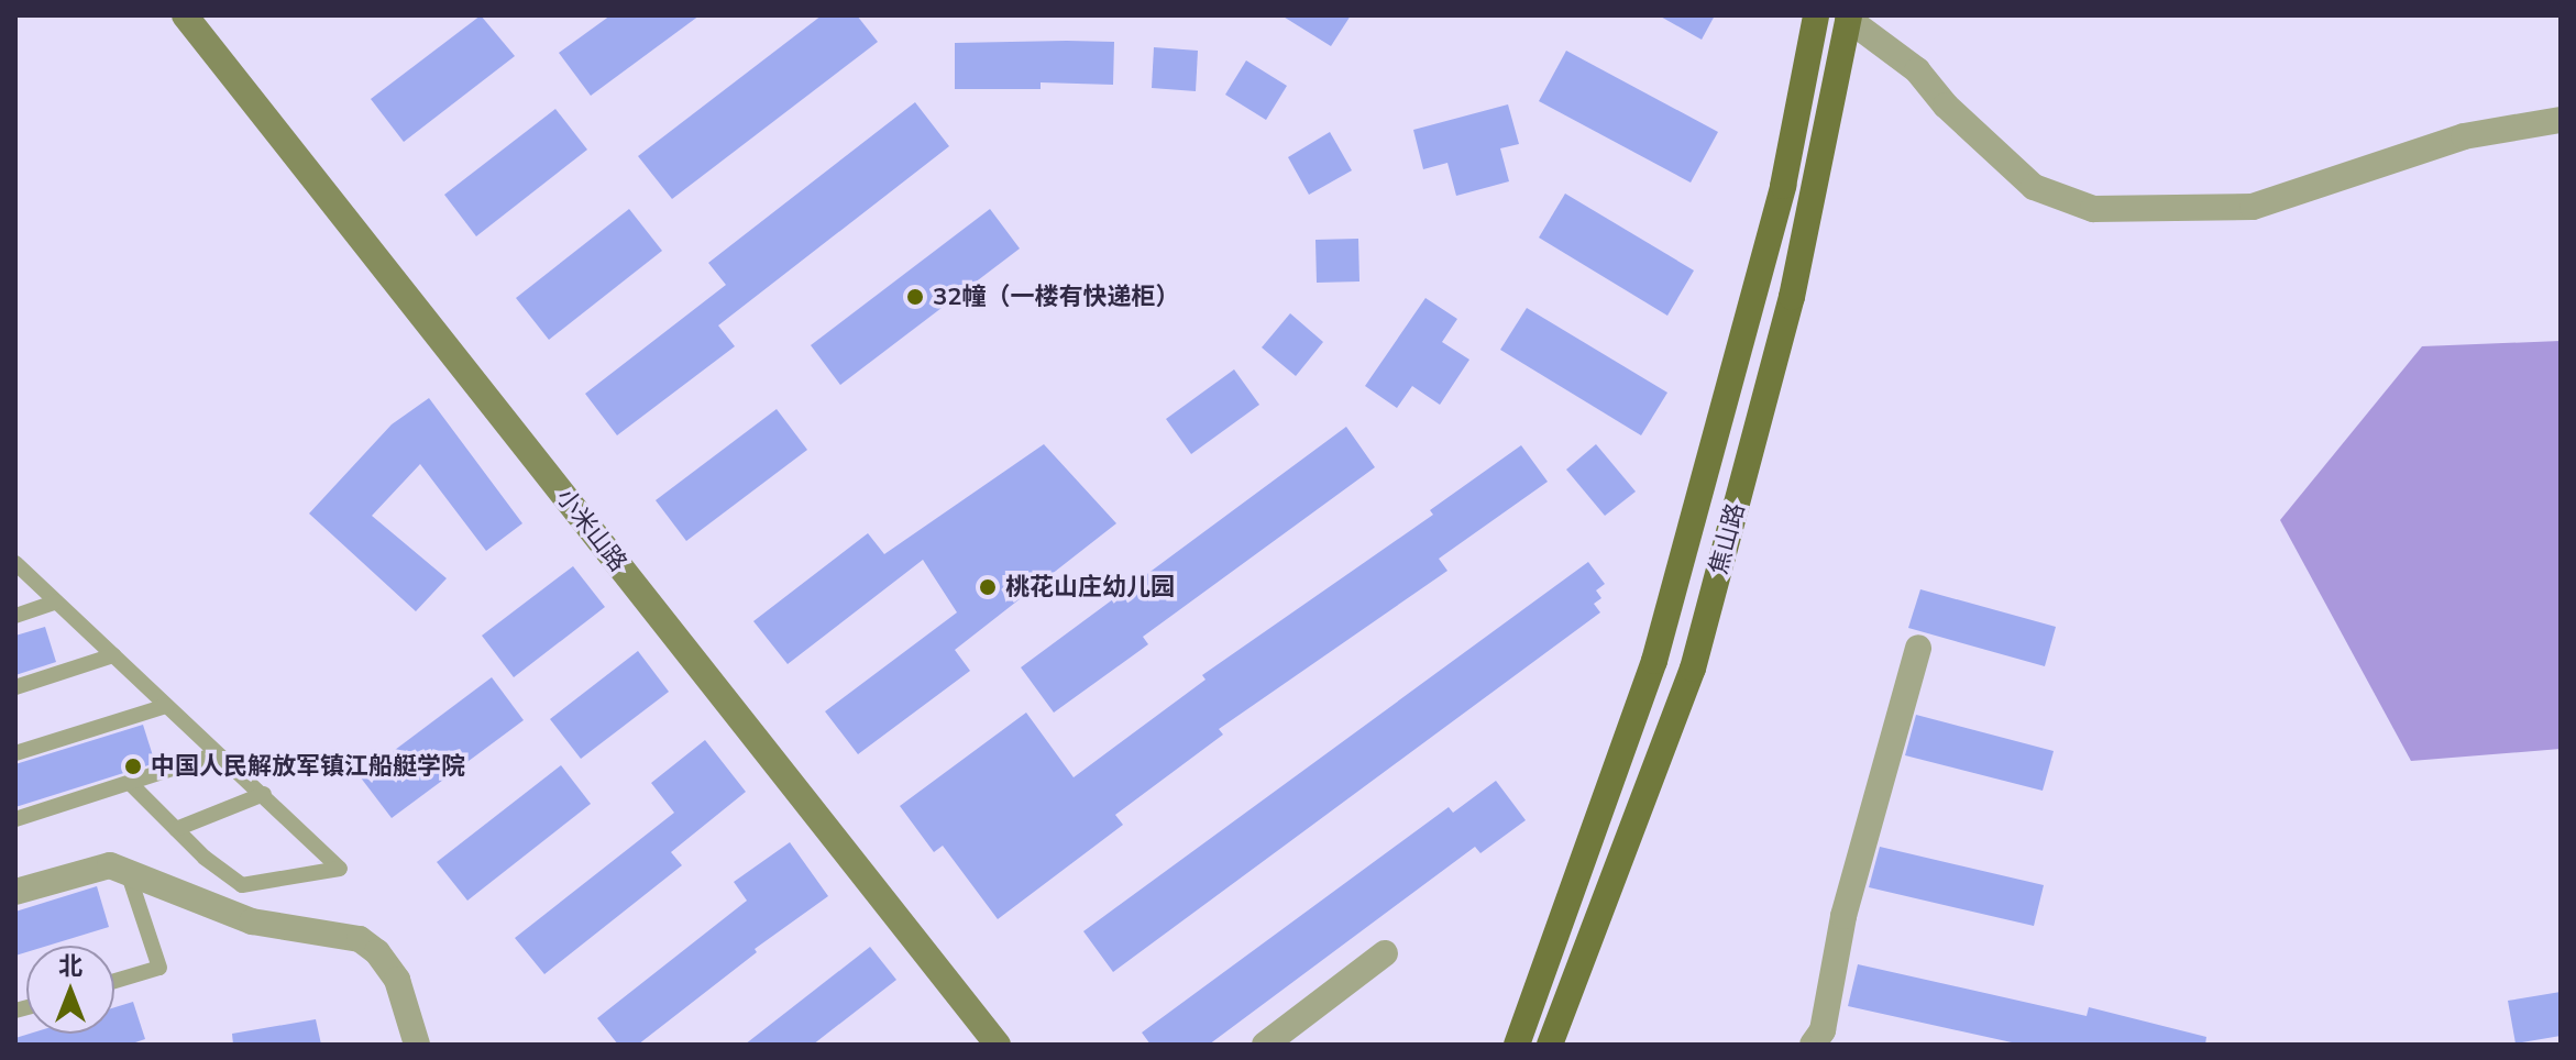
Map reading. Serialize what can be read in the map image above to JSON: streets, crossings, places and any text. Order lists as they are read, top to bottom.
{
  "streets": {
    "main road": ["焦山路"],
    "street": ["小米山路"]
  },
  "places": ["32幢（一楼有快递柜）", "桃花山庄幼儿园", "中国人民解放军镇江船艇学院"],
  "north": "top"
}
